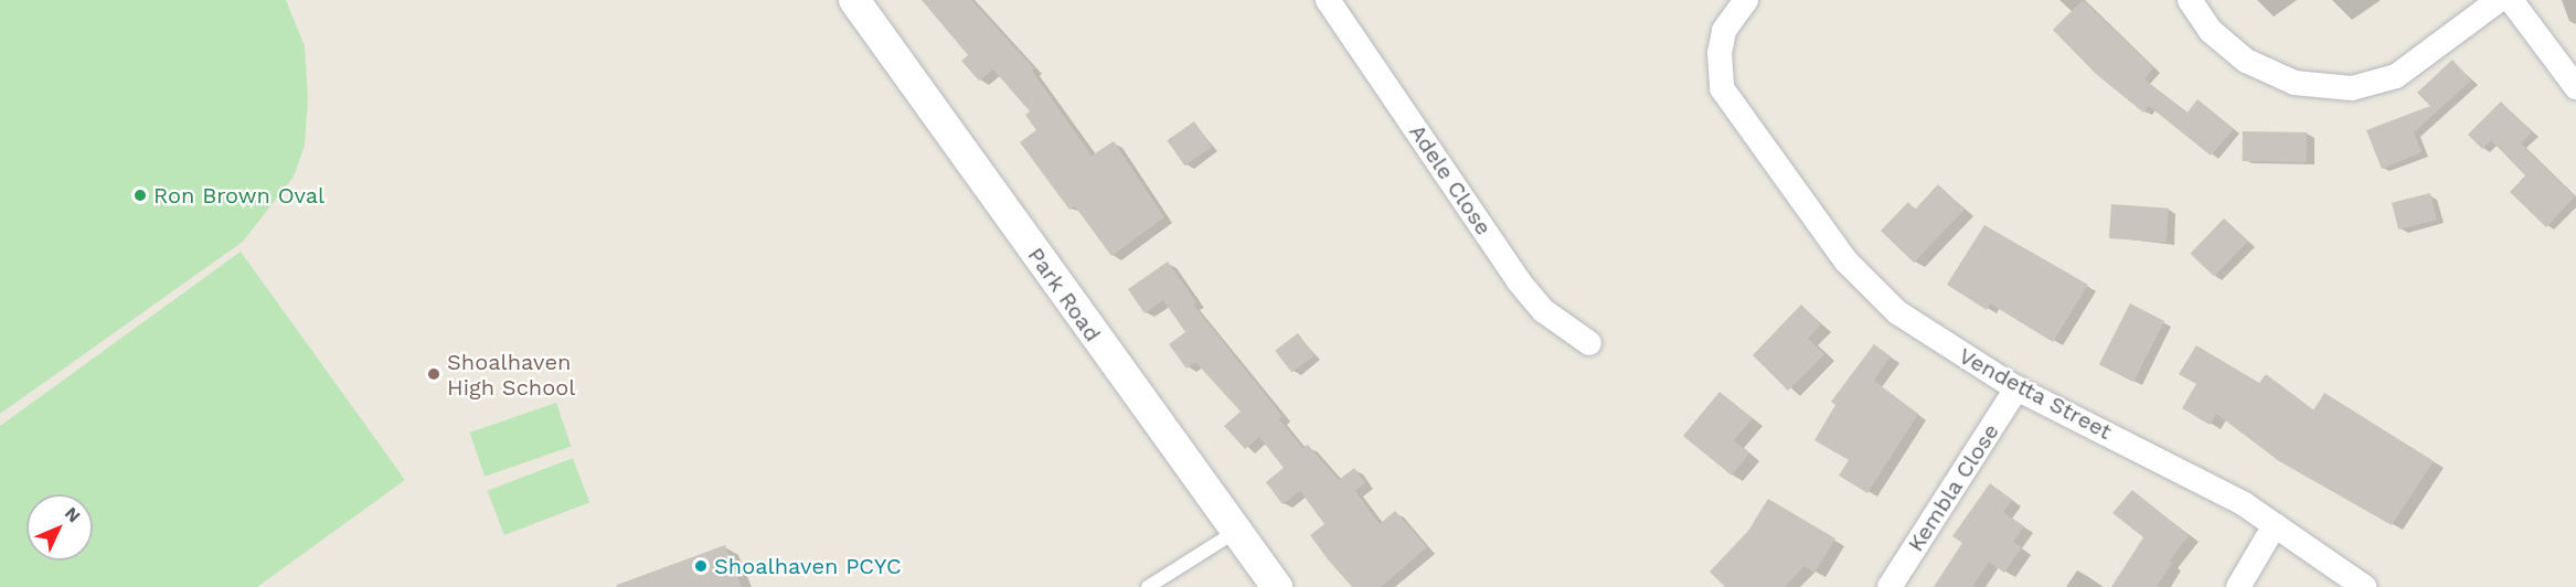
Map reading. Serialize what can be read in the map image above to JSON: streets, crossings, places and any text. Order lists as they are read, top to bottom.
{
  "streets": {
    "street": [
      "Adele Close",
      "Park Road",
      "Vendetta Street",
      "Kembla Close"
    ]
  },
  "crossings": [
    ["Vendetta Street", "Kembla Close"]
  ],
  "places": ["Ron Brown Oval", "Shoalhaven High School", "Shoalhaven PCYC"],
  "north": "top right"
}
